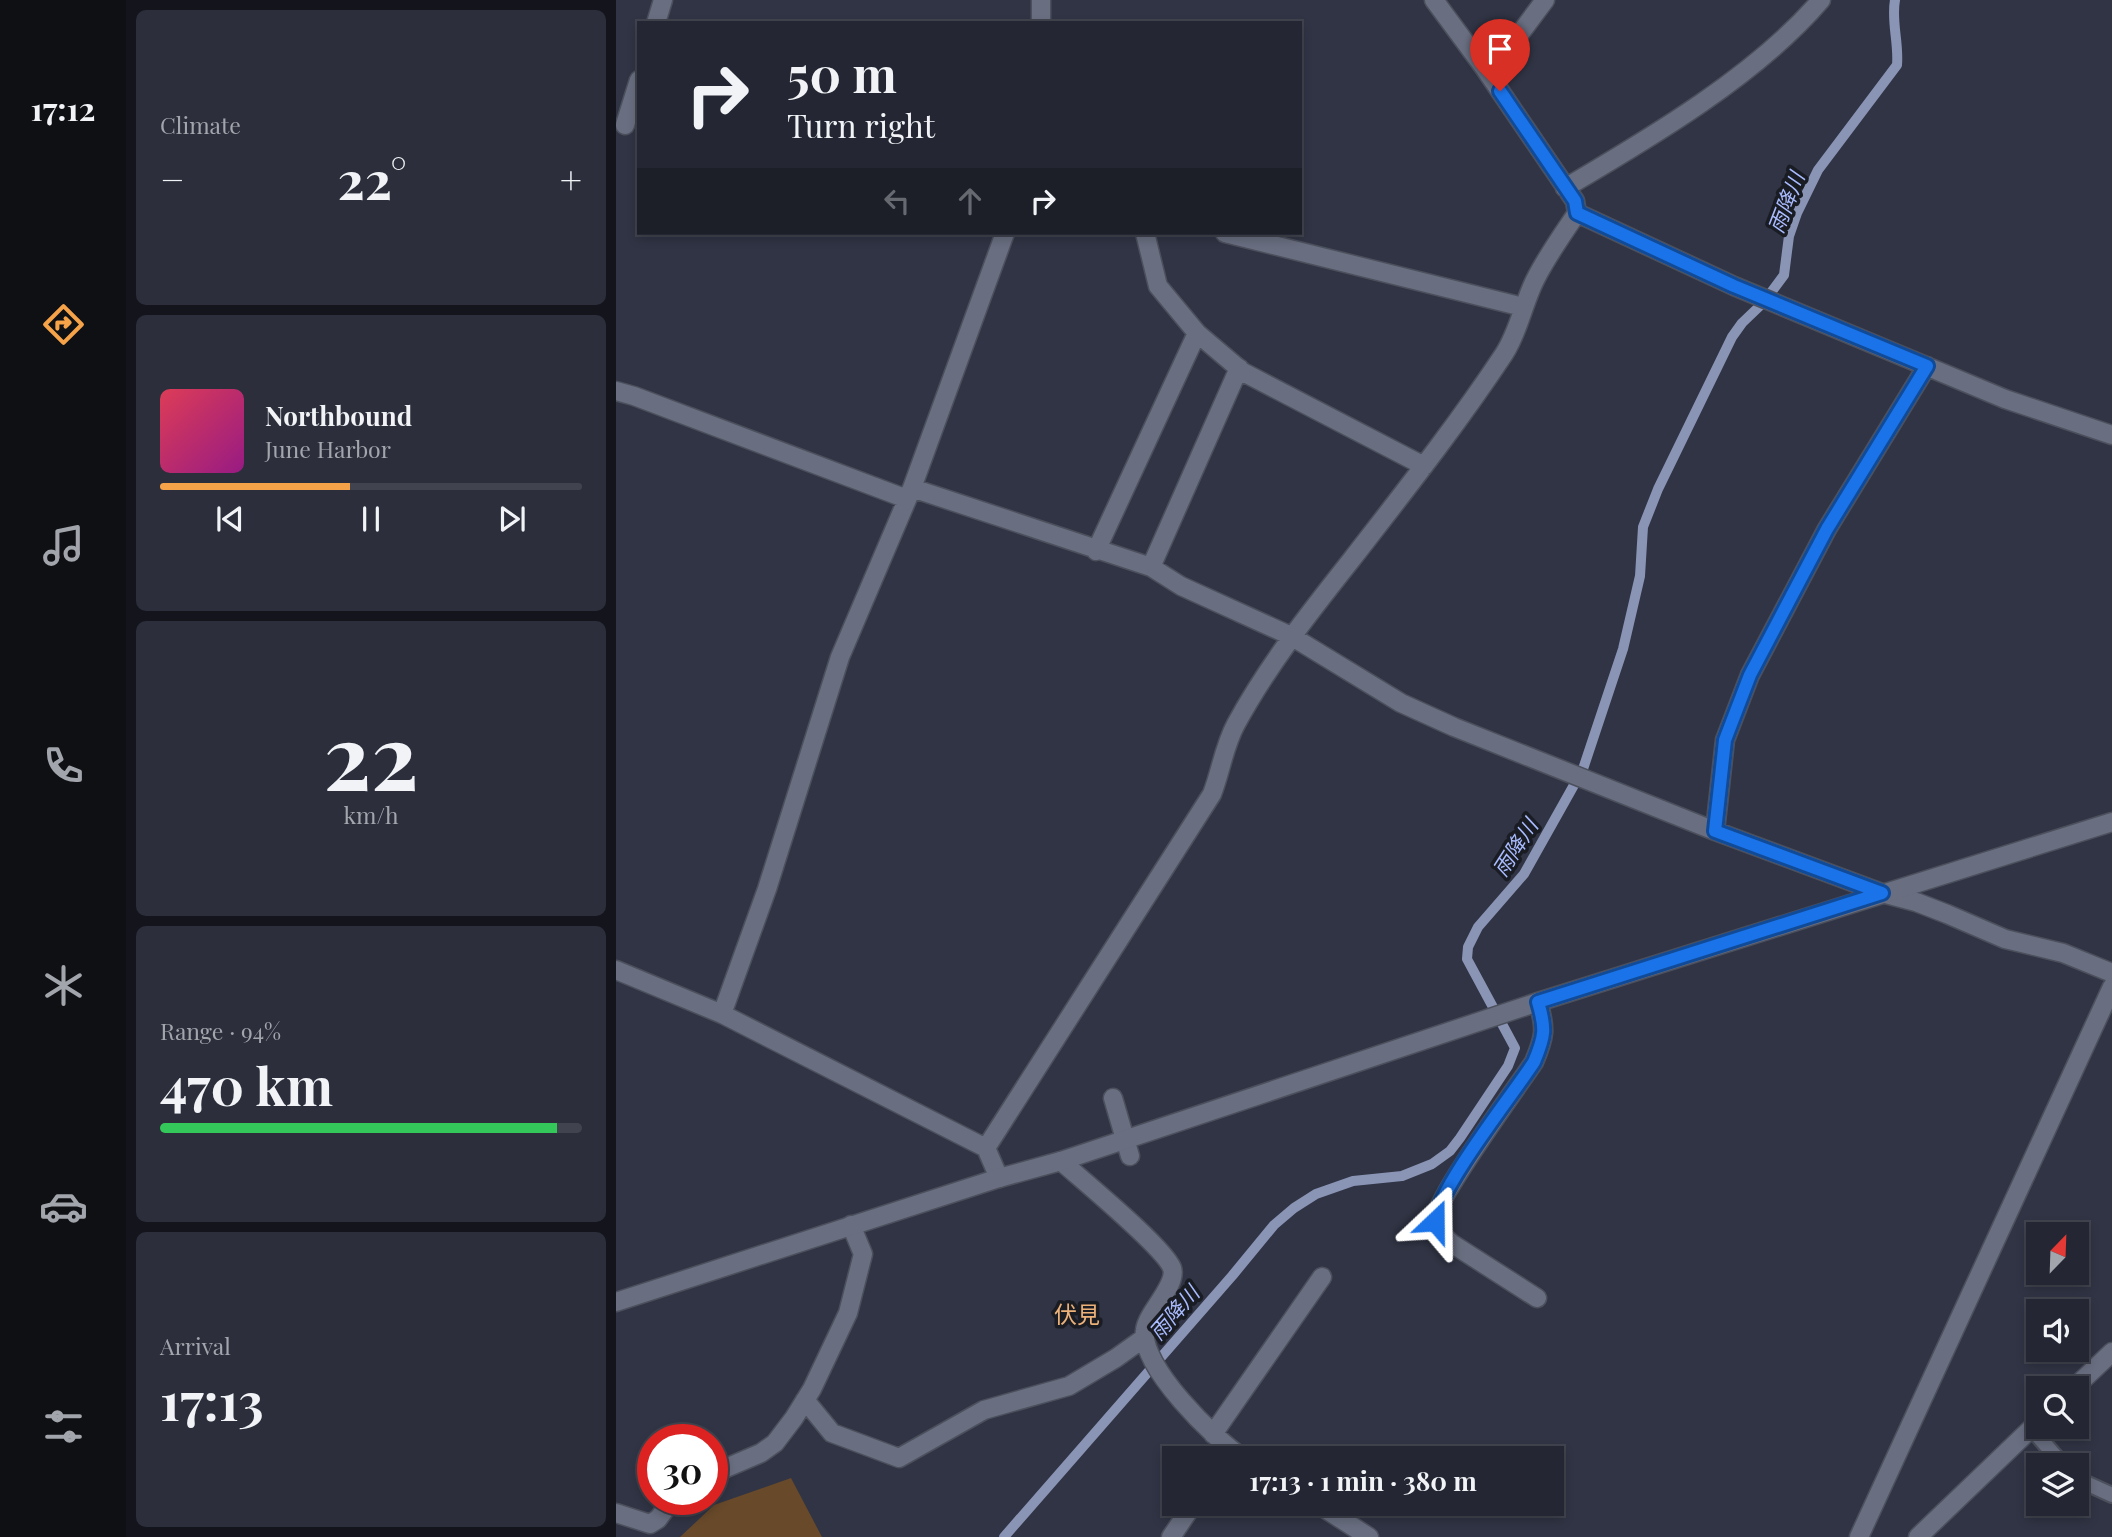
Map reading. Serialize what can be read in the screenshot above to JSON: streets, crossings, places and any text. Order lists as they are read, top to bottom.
{
  "districts": ["伏見"],
  "water": ["雨降川"],
  "north": "top right",
  "page": {
    "tabs": "17:12",
    "tile": [
      "Climate",
      ["22", "km/h"],
      ["Range · 94%", "470 km"],
      ["Arrival", "17:13"]
    ],
    "turn": ["50 m", "Turn right"],
    "heat": ["−", "22°", "+"],
    "song": ["Northbound", "June Harbor"],
    "limit": "30",
    "trip": "17:13 · 1 min · 380 m"
  }
}
